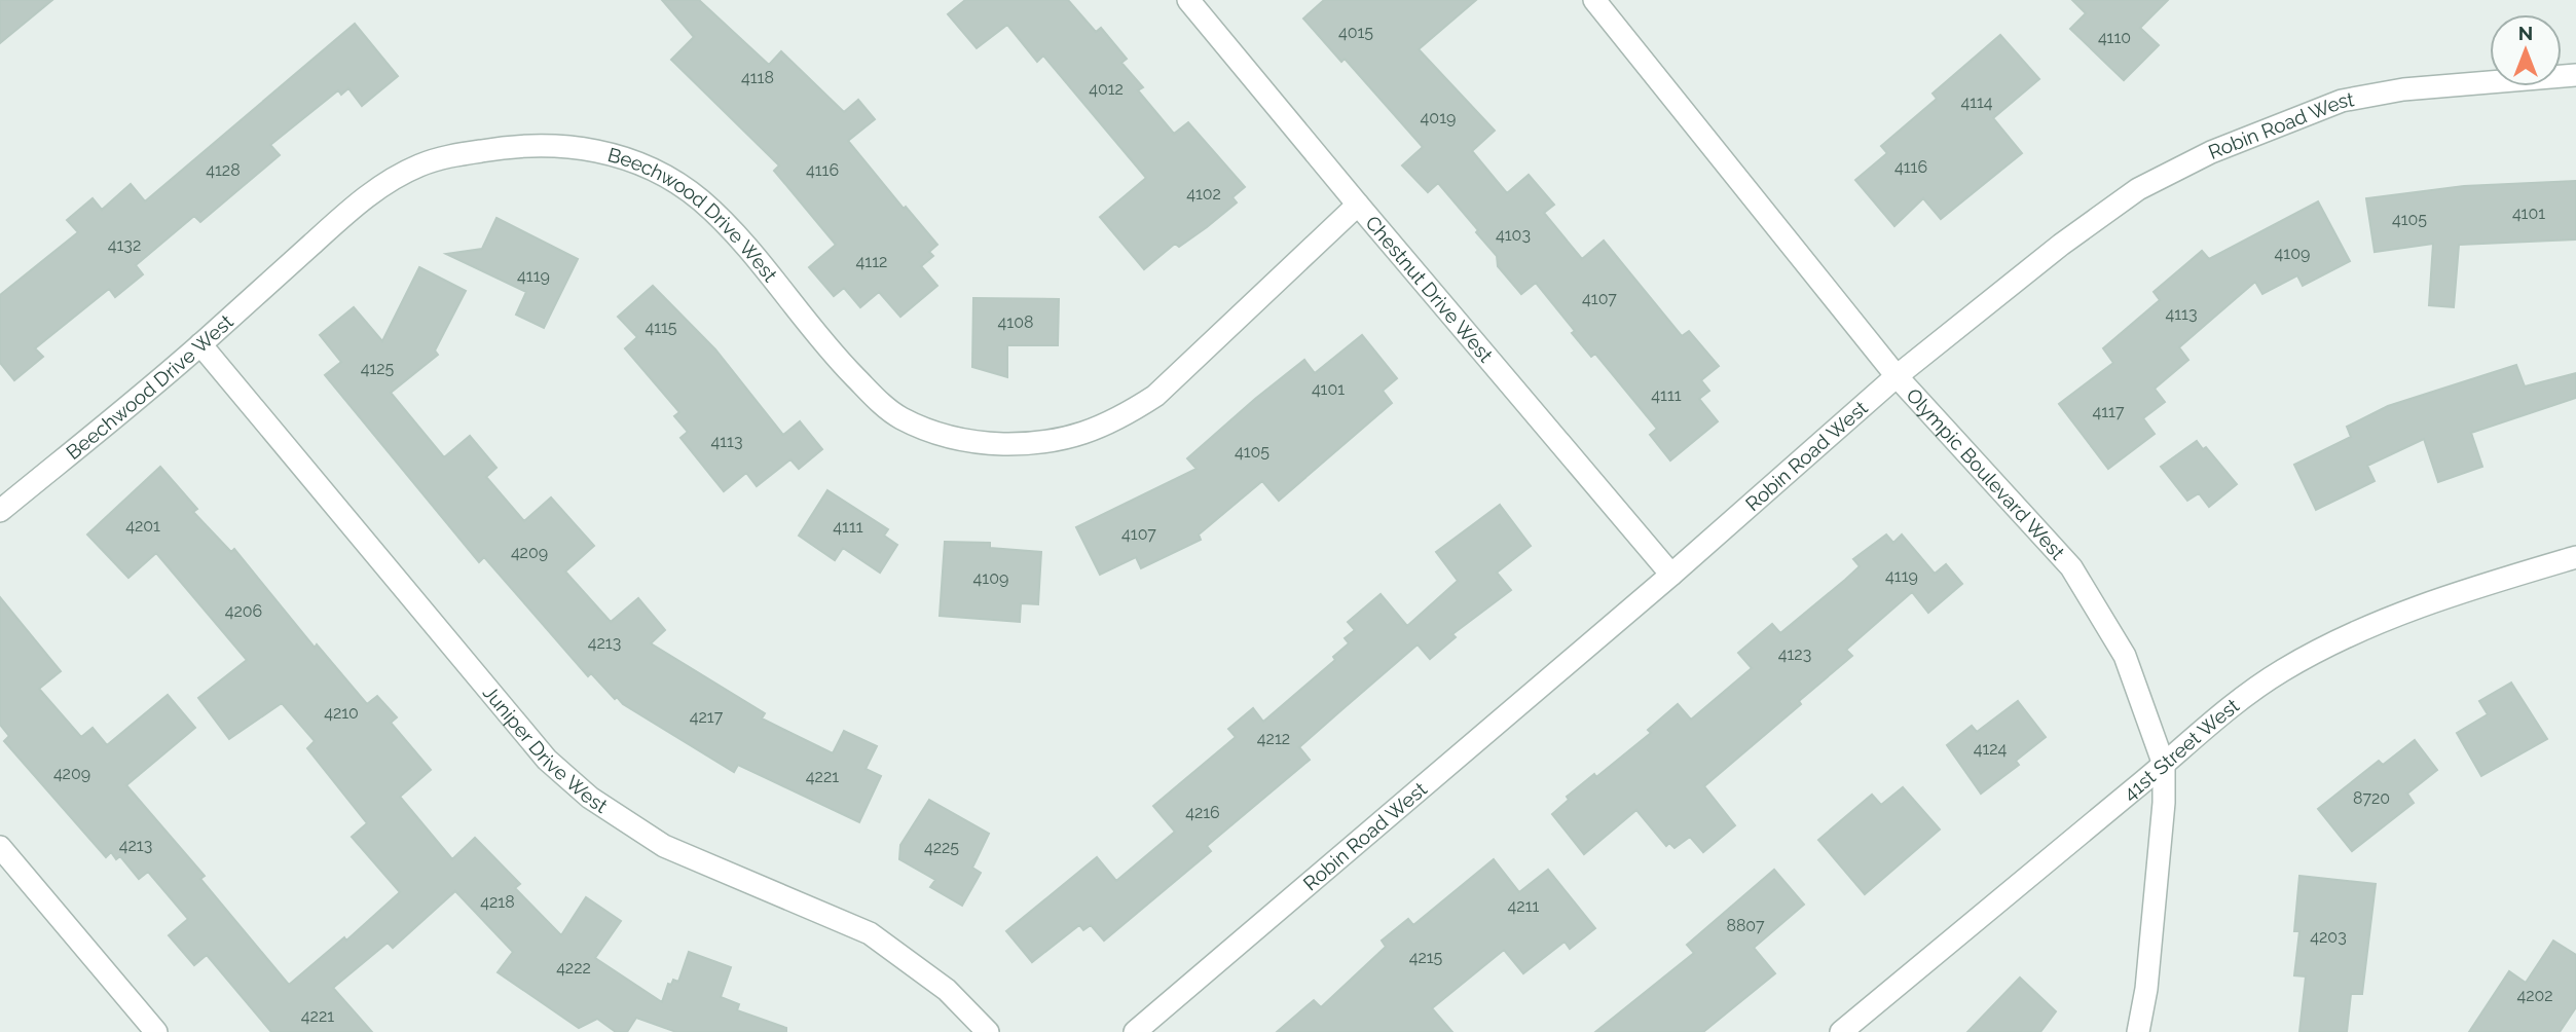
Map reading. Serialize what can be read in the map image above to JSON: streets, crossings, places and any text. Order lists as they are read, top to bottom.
{
  "streets": {
    "street": [
      "Robin Road West",
      "Beechwood Drive West",
      "Chestnut Drive West",
      "Olympic Boulevard West",
      "Juniper Drive West",
      "41st Street West"
    ]
  },
  "crossings": [
    ["Robin Road West", "Chestnut Drive West"],
    ["Robin Road West", "Olympic Boulevard West"],
    ["Beechwood Drive West", "Chestnut Drive West"],
    ["Beechwood Drive West", "Juniper Drive West"],
    ["Olympic Boulevard West", "41st Street West"]
  ],
  "house_numbers": [
    "4015",
    "4110",
    "4118",
    "4012",
    "4114",
    "4019",
    "4116",
    "4128",
    "4116",
    "4102",
    "4101",
    "4105",
    "4103",
    "4132",
    "4109",
    "4112",
    "4119",
    "4107",
    "4113",
    "4108",
    "4115",
    "4125",
    "4101",
    "4111",
    "4117",
    "4113",
    "4105",
    "4201",
    "4111",
    "4107",
    "4209",
    "4119",
    "4109",
    "4206",
    "4213",
    "4123",
    "4210",
    "4217",
    "4212",
    "4124",
    "4209",
    "4221",
    "8720",
    "4216",
    "4213",
    "4225",
    "4218",
    "4211",
    "8807",
    "4203",
    "4215",
    "4222",
    "4202",
    "4221"
  ],
  "north": "top"
}
